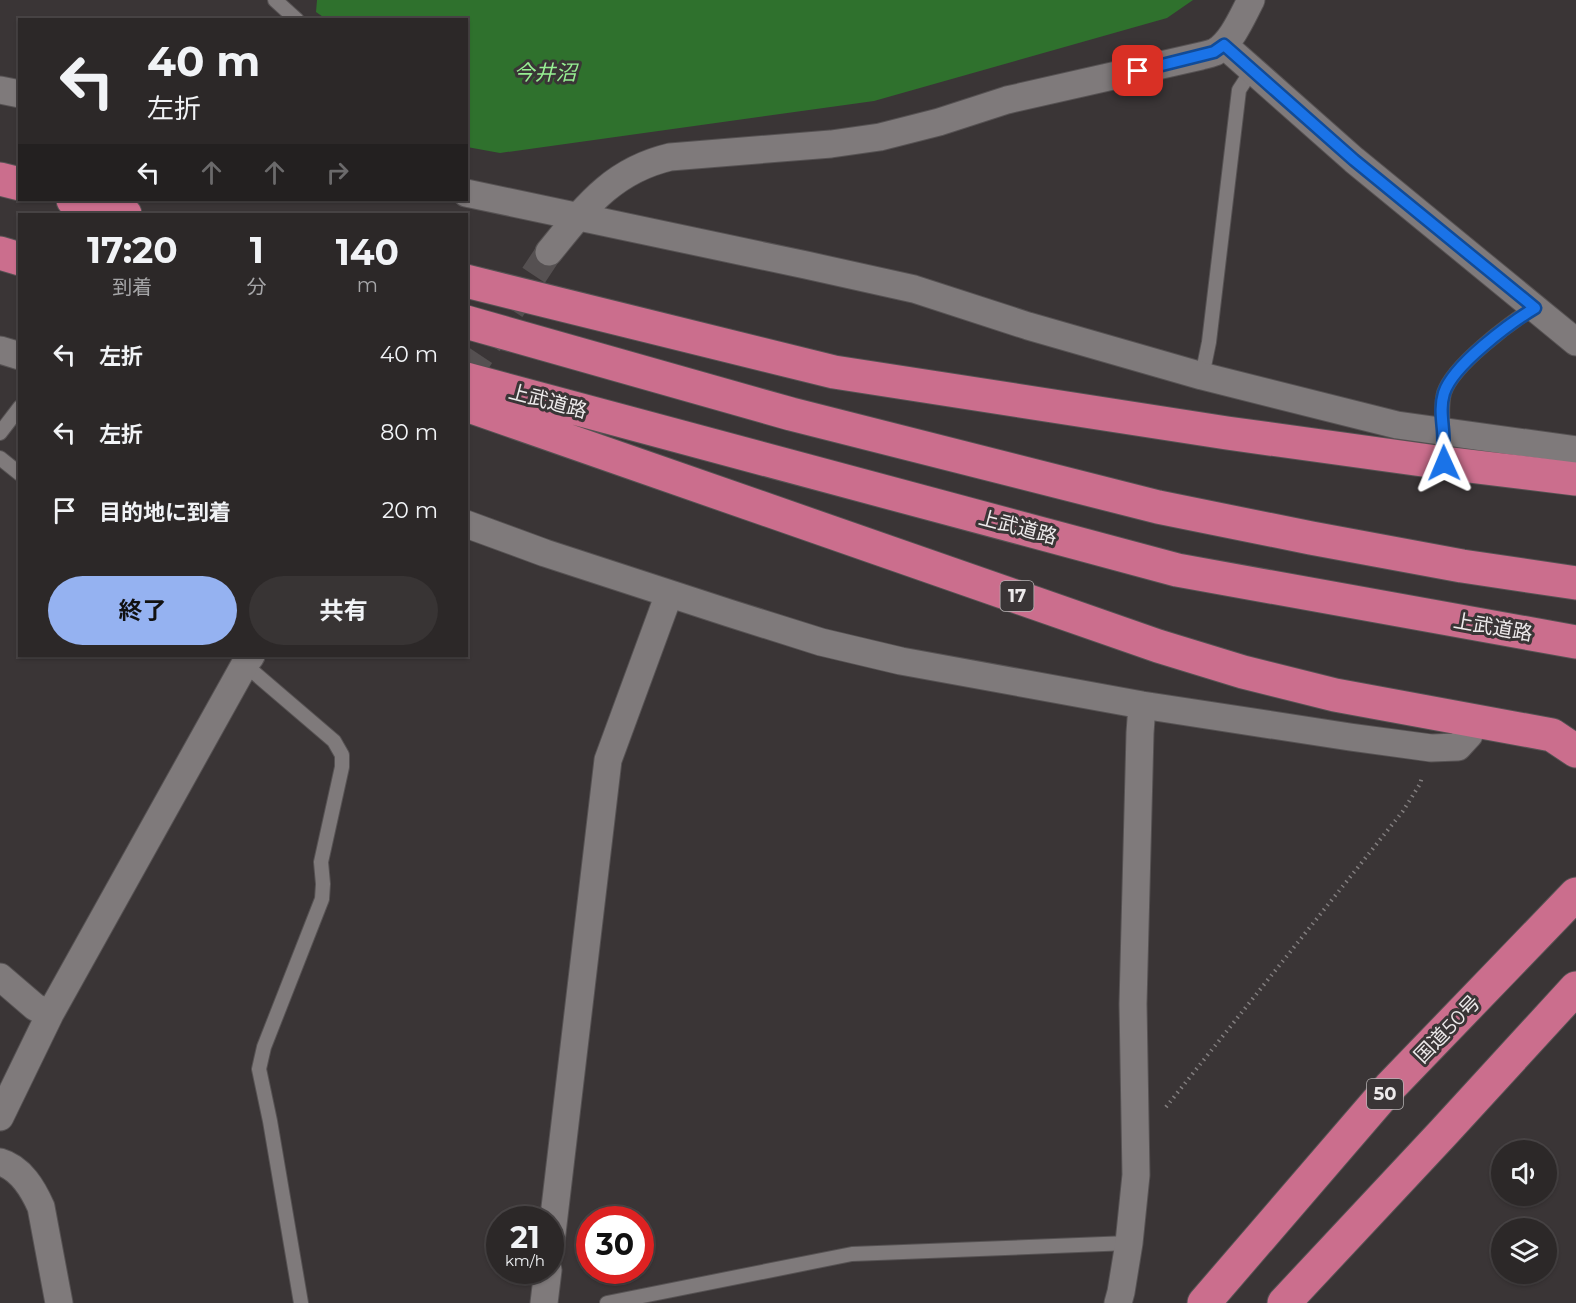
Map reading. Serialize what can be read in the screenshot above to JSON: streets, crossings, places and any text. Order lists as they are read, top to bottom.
{
  "streets": {
    "highway": [
      "上武道路",
      "17",
      "国道50号",
      "50"
    ]
  },
  "water": ["今井沼"],
  "page": {
    "turn": ["40 m", "左折"],
    "eta": [
      "17:20",
      "到着",
      "1",
      "分",
      "140",
      "m"
    ],
    "list": [
      {
        "name": "左折",
        "value": "40 m"
      },
      {
        "name": "左折",
        "value": "80 m"
      },
      {
        "name": "目的地に到着",
        "value": "20 m"
      }
    ],
    "buttons": ["終了", "共有"],
    "speed": "21 km/h",
    "limit": "30"
  }
}
